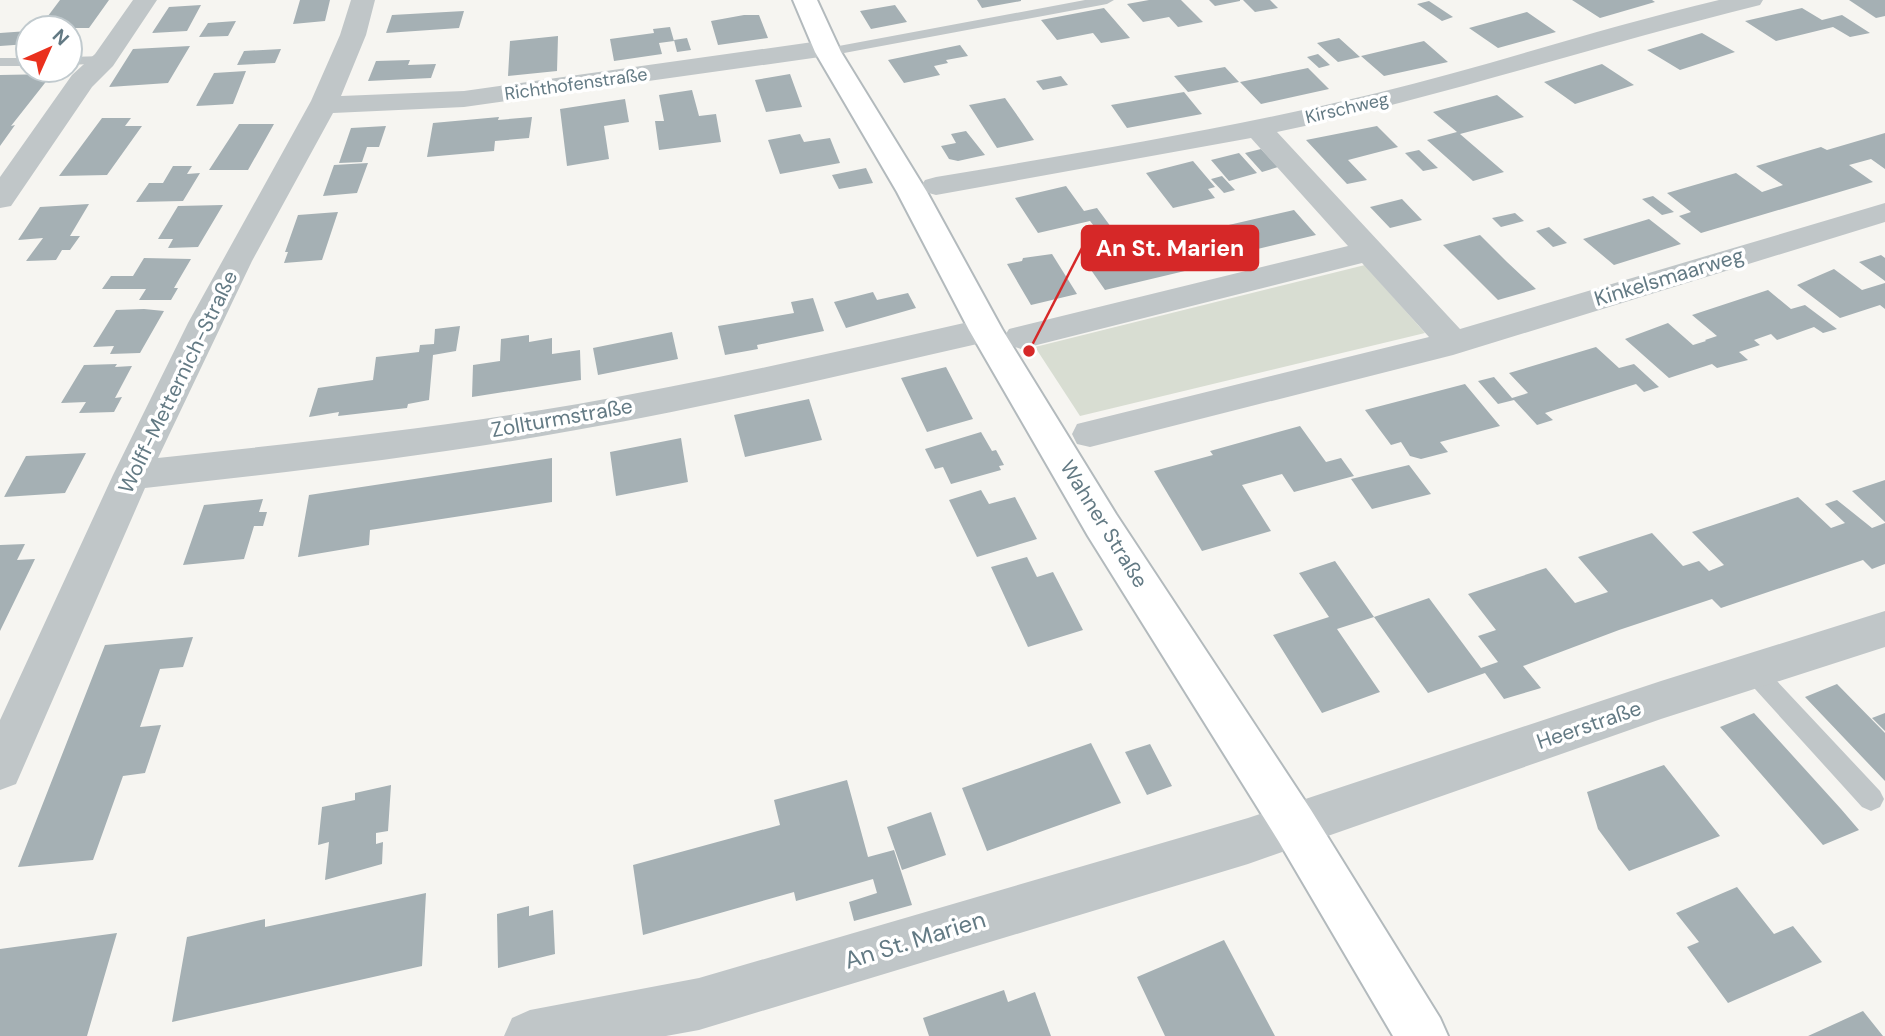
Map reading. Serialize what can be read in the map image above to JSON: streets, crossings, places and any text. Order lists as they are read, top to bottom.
{
  "streets": {
    "street": [
      "Richthofenstraße",
      "Kirschweg",
      "Kinkelsmaarweg",
      "Wolff-Metternich-Straße",
      "Zollturmstraße",
      "Wahner Straße",
      "Heerstraße",
      "An St. Marien"
    ]
  },
  "crossings": [
    ["Richthofenstraße", "Wolff-Metternich-Straße"],
    ["Richthofenstraße", "Wahner Straße"],
    ["Wolff-Metternich-Straße", "Zollturmstraße"],
    ["Zollturmstraße", "Wahner Straße"],
    ["Wahner Straße", "Heerstraße"],
    ["Wahner Straße", "An St. Marien"],
    ["Heerstraße", "An St. Marien"]
  ],
  "places": ["An St. Marien"],
  "north": "top right"
}
